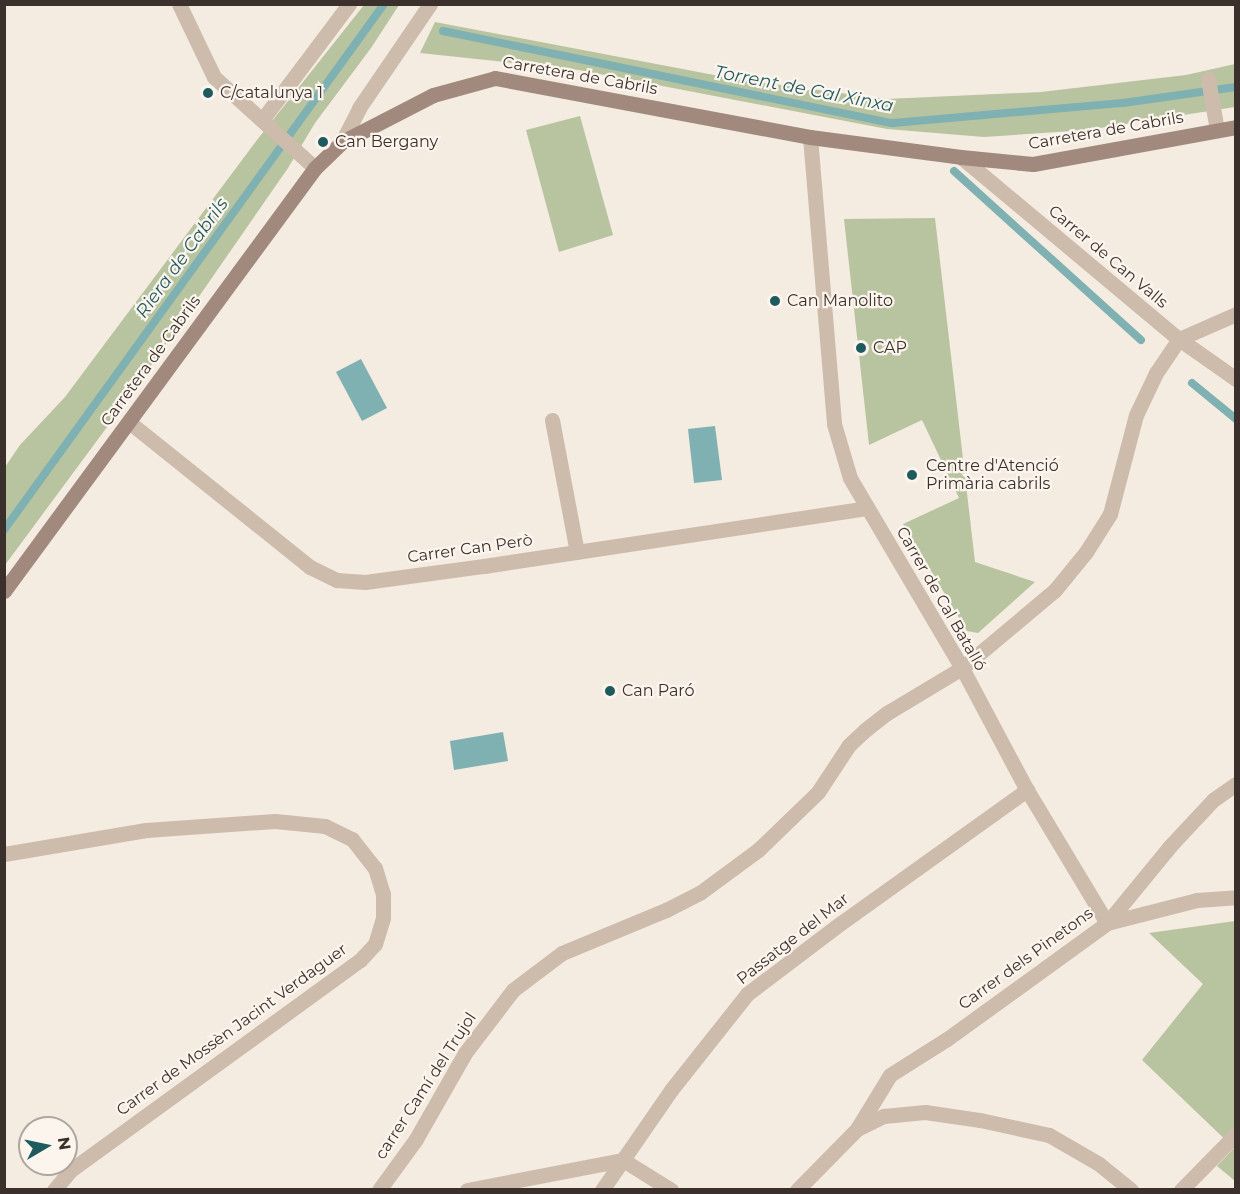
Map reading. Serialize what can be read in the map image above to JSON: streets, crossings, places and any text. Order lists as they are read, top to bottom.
{
  "streets": {
    "street": [
      "Carretera de Cabrils",
      "Carrer de Can Valls",
      "Carrer Can Però",
      "Carrer de Cal Batalló",
      "Passatge del Mar",
      "Carrer dels Pinetons",
      "Carrer de Mossèn Jacint Verdaguer",
      "carrer Camí del Trujol"
    ]
  },
  "crossings": [
    ["Carretera de Cabrils", "Carrer de Can Valls"],
    ["Carretera de Cabrils", "Carrer Can Però"],
    ["Carretera de Cabrils", "Carrer de Cal Batalló"],
    ["Carrer de Can Valls", "carrer Camí del Trujol"],
    ["Carrer Can Però", "Carrer de Cal Batalló"],
    ["Carrer de Cal Batalló", "Passatge del Mar"],
    ["Carrer de Cal Batalló", "Carrer dels Pinetons"],
    ["Carrer de Cal Batalló", "carrer Camí del Trujol"]
  ],
  "water": ["Torrent de Cal Xinxa", "Riera de Cabrils"],
  "places": [
    "C/catalunya 1",
    "Can Bergany",
    "Can Manolito",
    "CAP",
    "Centre d'Atenció Primària cabrils",
    "Can Paró"
  ],
  "north": "right"
}
